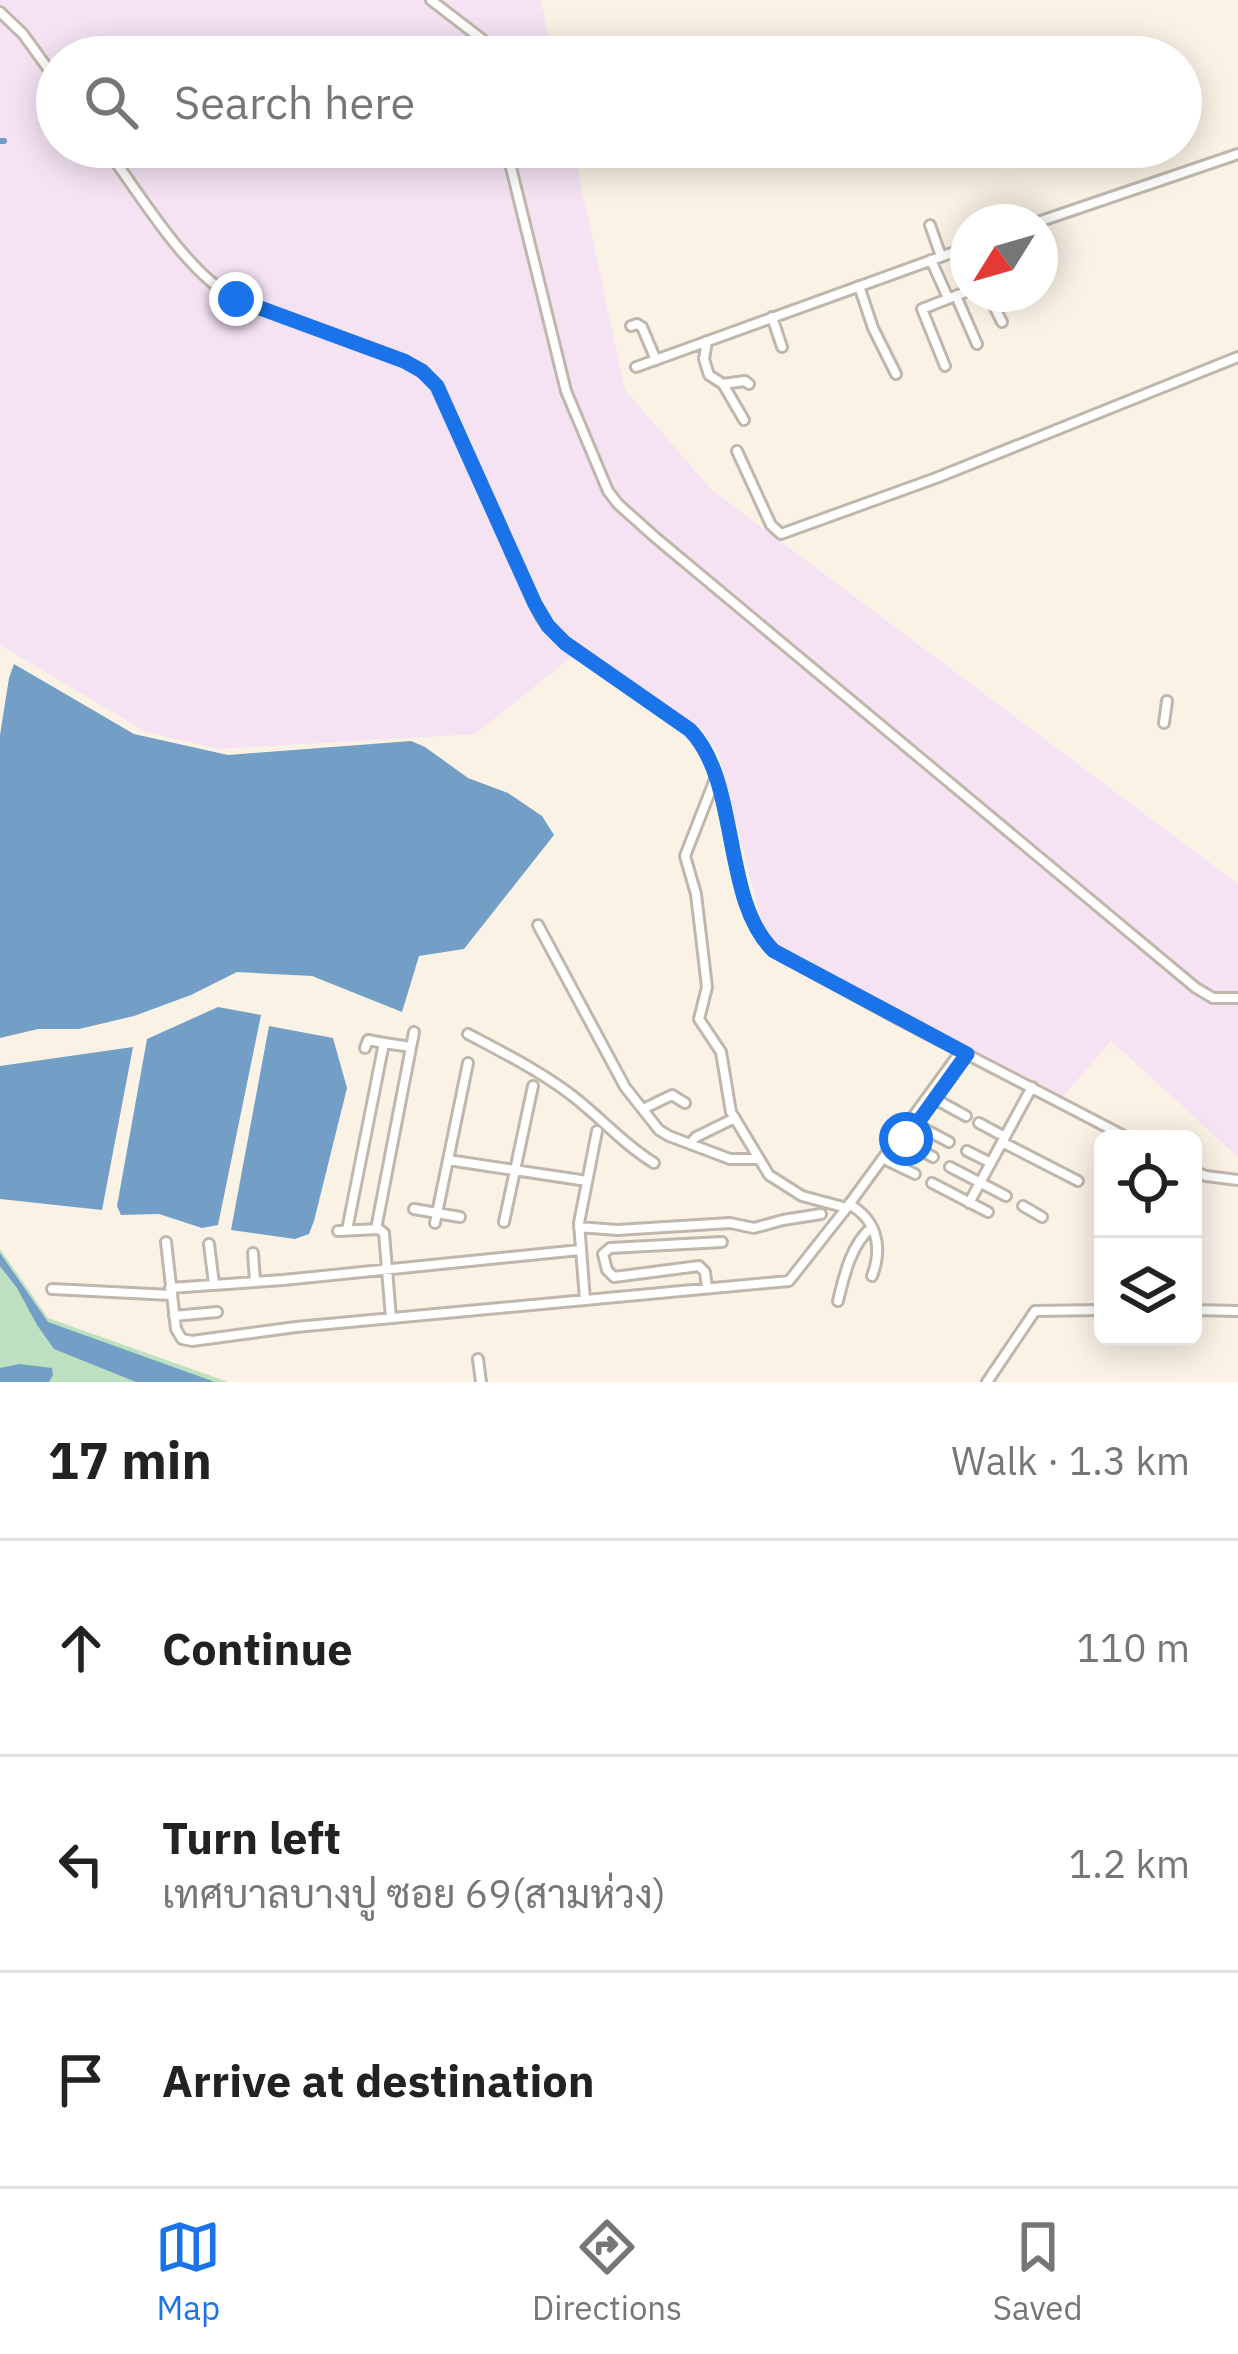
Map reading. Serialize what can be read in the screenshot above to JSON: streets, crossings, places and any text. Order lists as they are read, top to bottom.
{
  "north": "bottom left",
  "page": {
    "search": "Search here",
    "heading": ["17 min", "Walk · 1.3 km"],
    "list": [
      ["Continue", "110 m"],
      ["Turn left", "เทศบาลบางปู ซอย 69(สามห่วง)", "1.2 km"],
      "Arrive at destination"
    ],
    "nav": ["Map", "Directions", "Saved"]
  }
}
